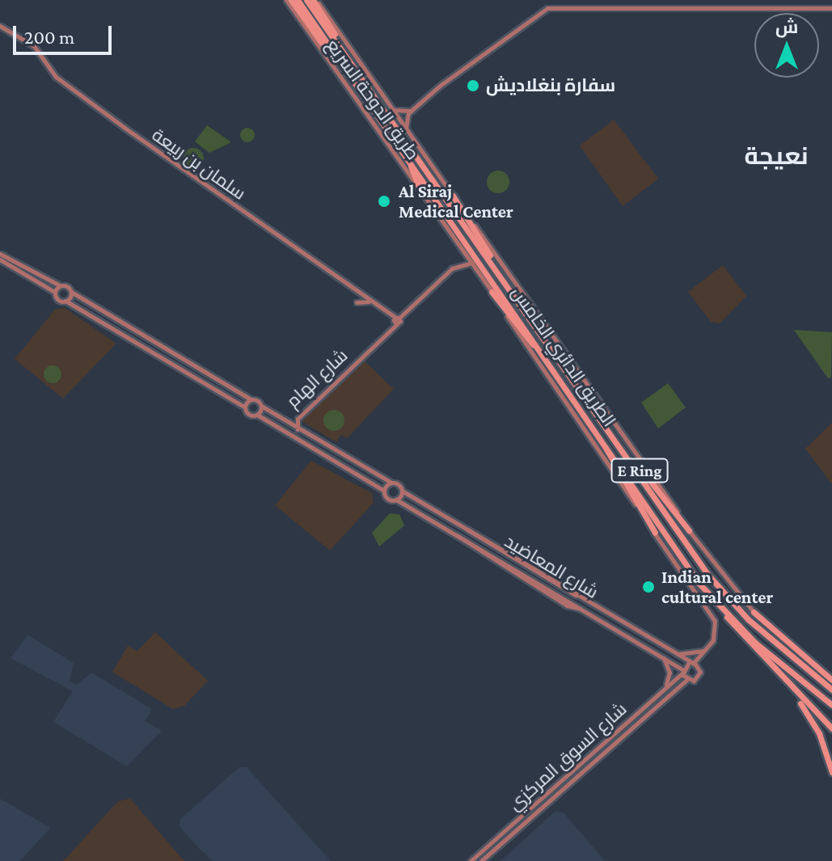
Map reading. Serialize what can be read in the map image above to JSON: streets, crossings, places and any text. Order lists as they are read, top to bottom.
{
  "streets": {
    "highway": ["الطريق الدائري الخامس", "E Ring"],
    "street": [
      "طريق الدوحة السريع",
      "سلمان بن ربيعة",
      "شارع الهام",
      "شارع المعاضيد",
      "شارع السوق المركزي"
    ]
  },
  "crossings": [
    ["سلمان بن ربيعة", "شارع الهام"],
    ["شارع المعاضيد", "شارع السوق المركزي"]
  ],
  "districts": ["نعيجة"],
  "places": ["سفارة بنغلاديش", "Al Siraj Medical Center", "Indian cultural center"],
  "scale_bar": "200 m",
  "north": "top"
}
